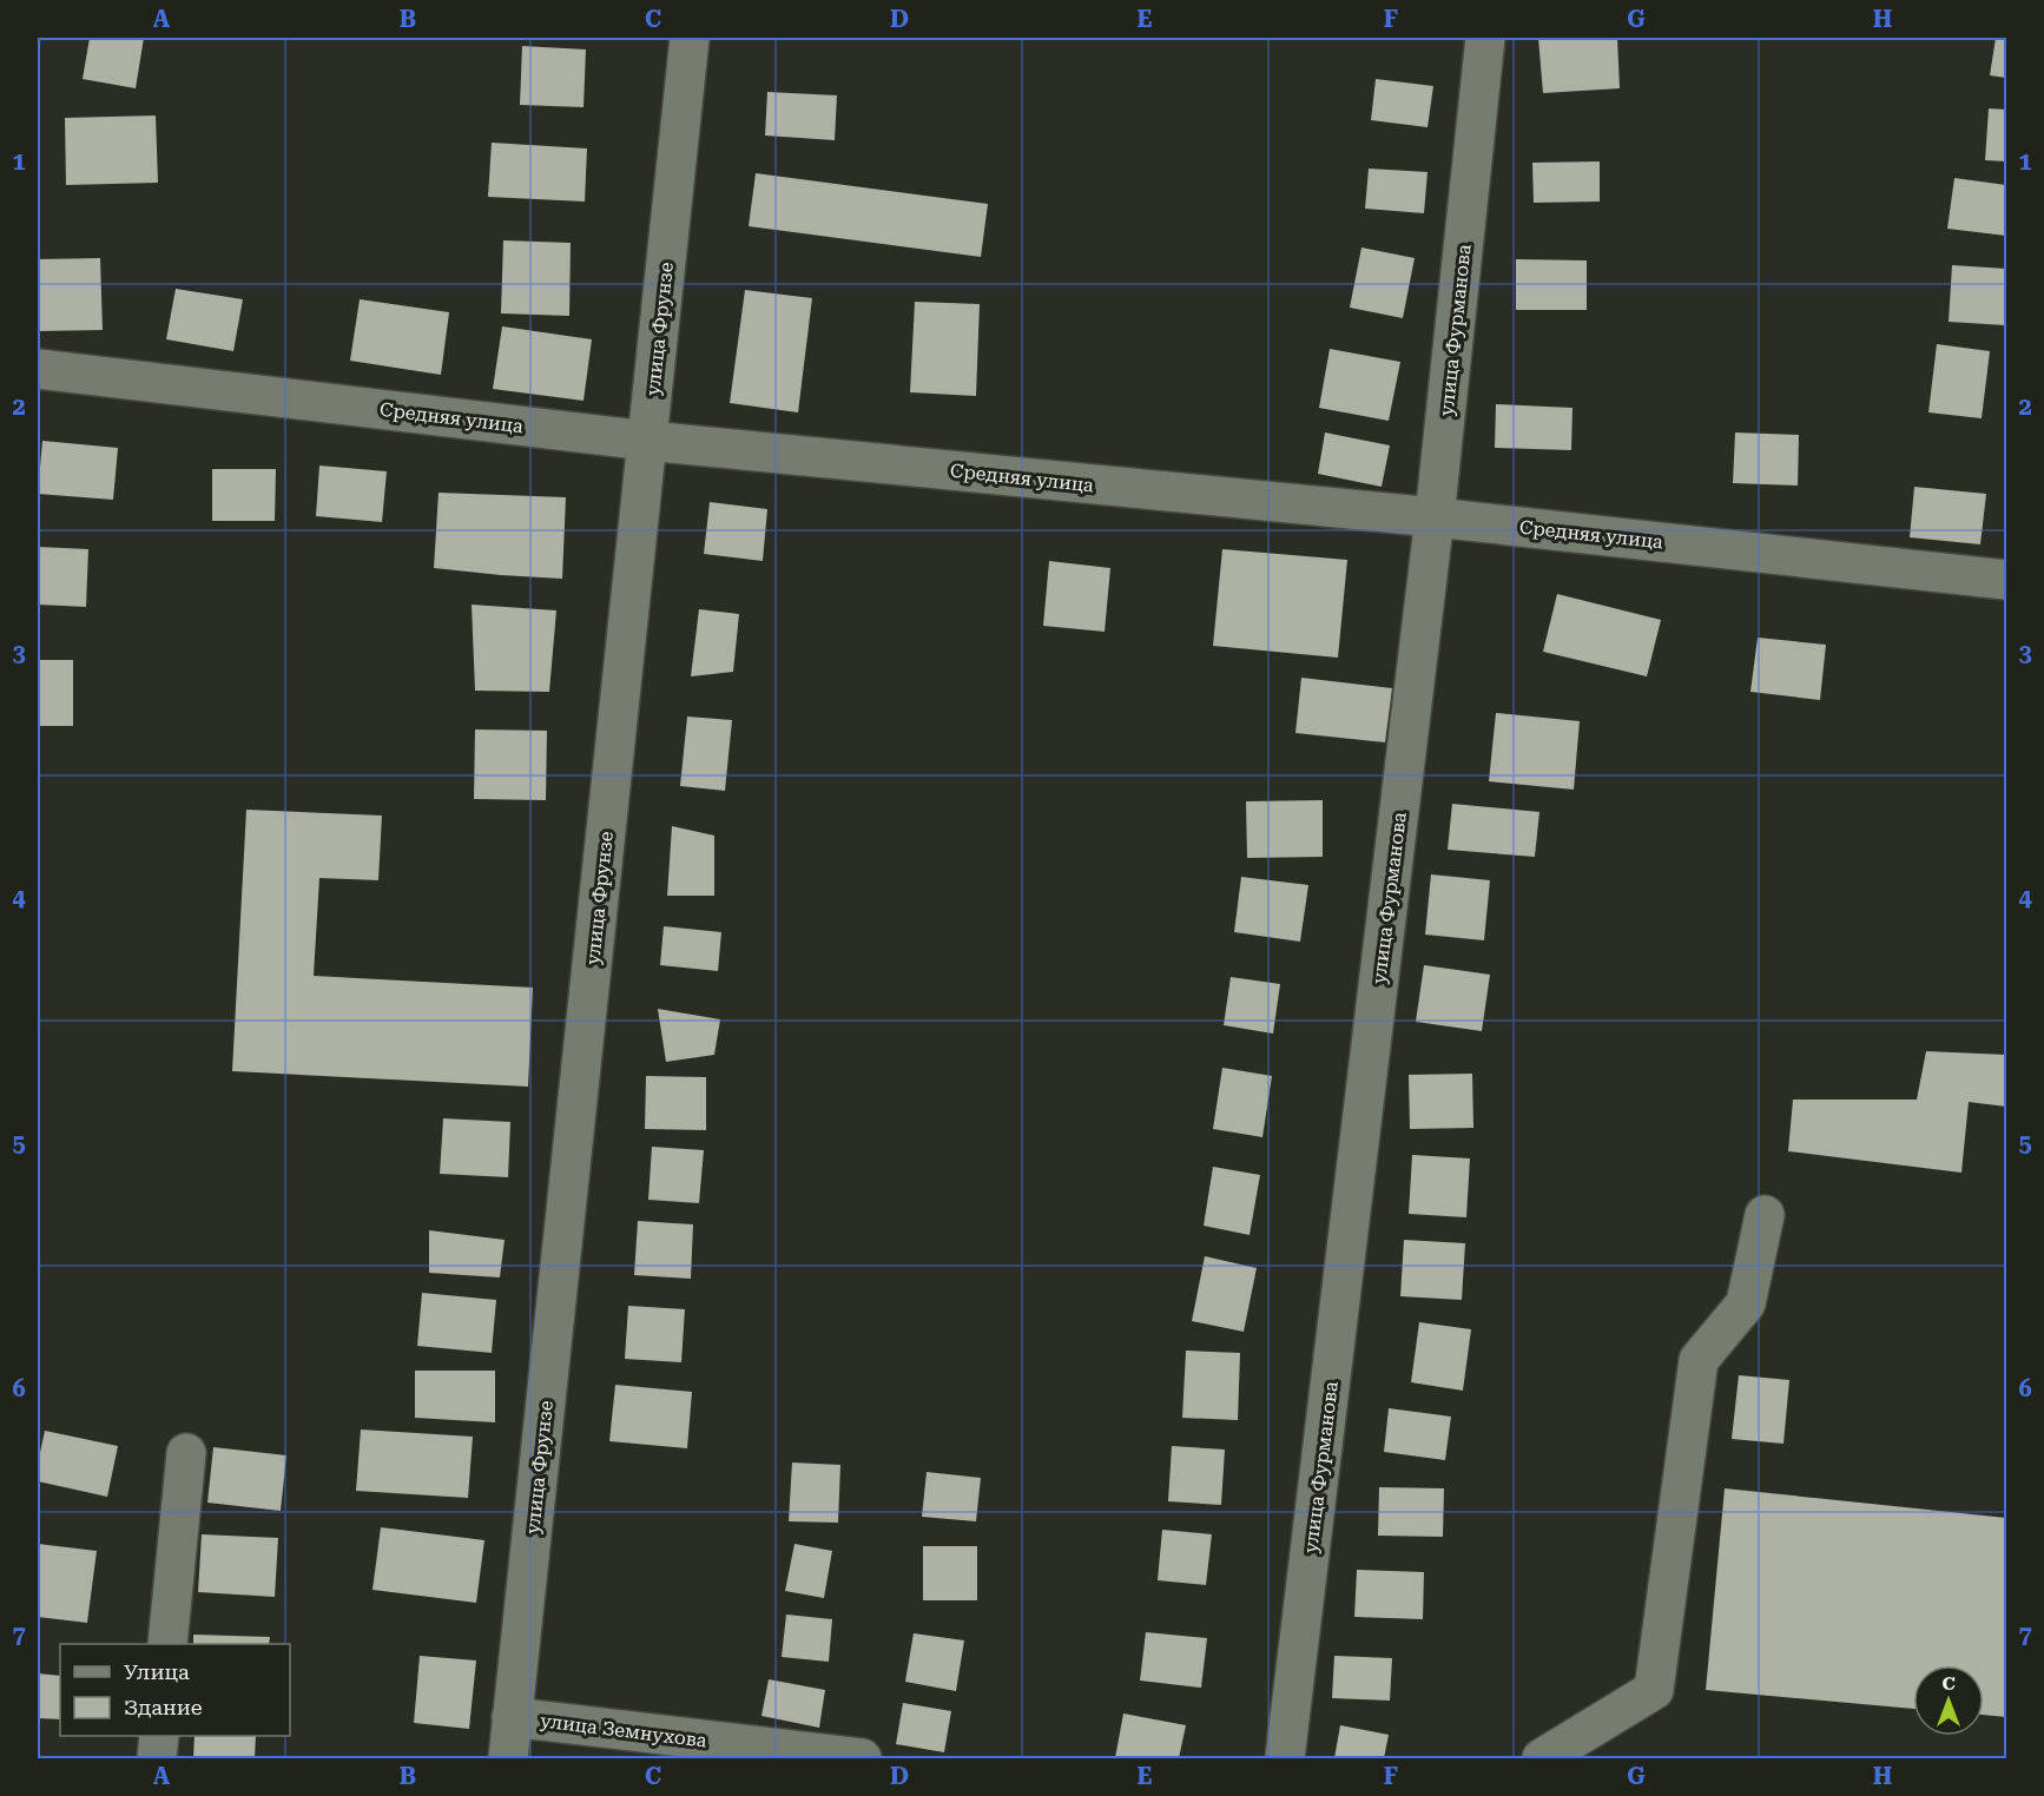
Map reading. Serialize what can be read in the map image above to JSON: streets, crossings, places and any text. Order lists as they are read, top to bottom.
{
  "streets": {
    "street": [
      "улица Фрунзе",
      "улица Фурманова",
      "Средняя улица",
      "улица Земнухова"
    ]
  },
  "crossings": [
    ["улица Фрунзе", "Средняя улица"],
    ["улица Фрунзе", "улица Земнухова"],
    ["улица Фурманова", "Средняя улица"]
  ],
  "legend": ["Улица", "Здание"],
  "north": "top",
  "grid": {
    "columns": [
      "A",
      "B",
      "C",
      "D",
      "E",
      "F",
      "G",
      "H"
    ],
    "rows": [
      "1",
      "2",
      "3",
      "4",
      "5",
      "6",
      "7"
    ]
  }
}
